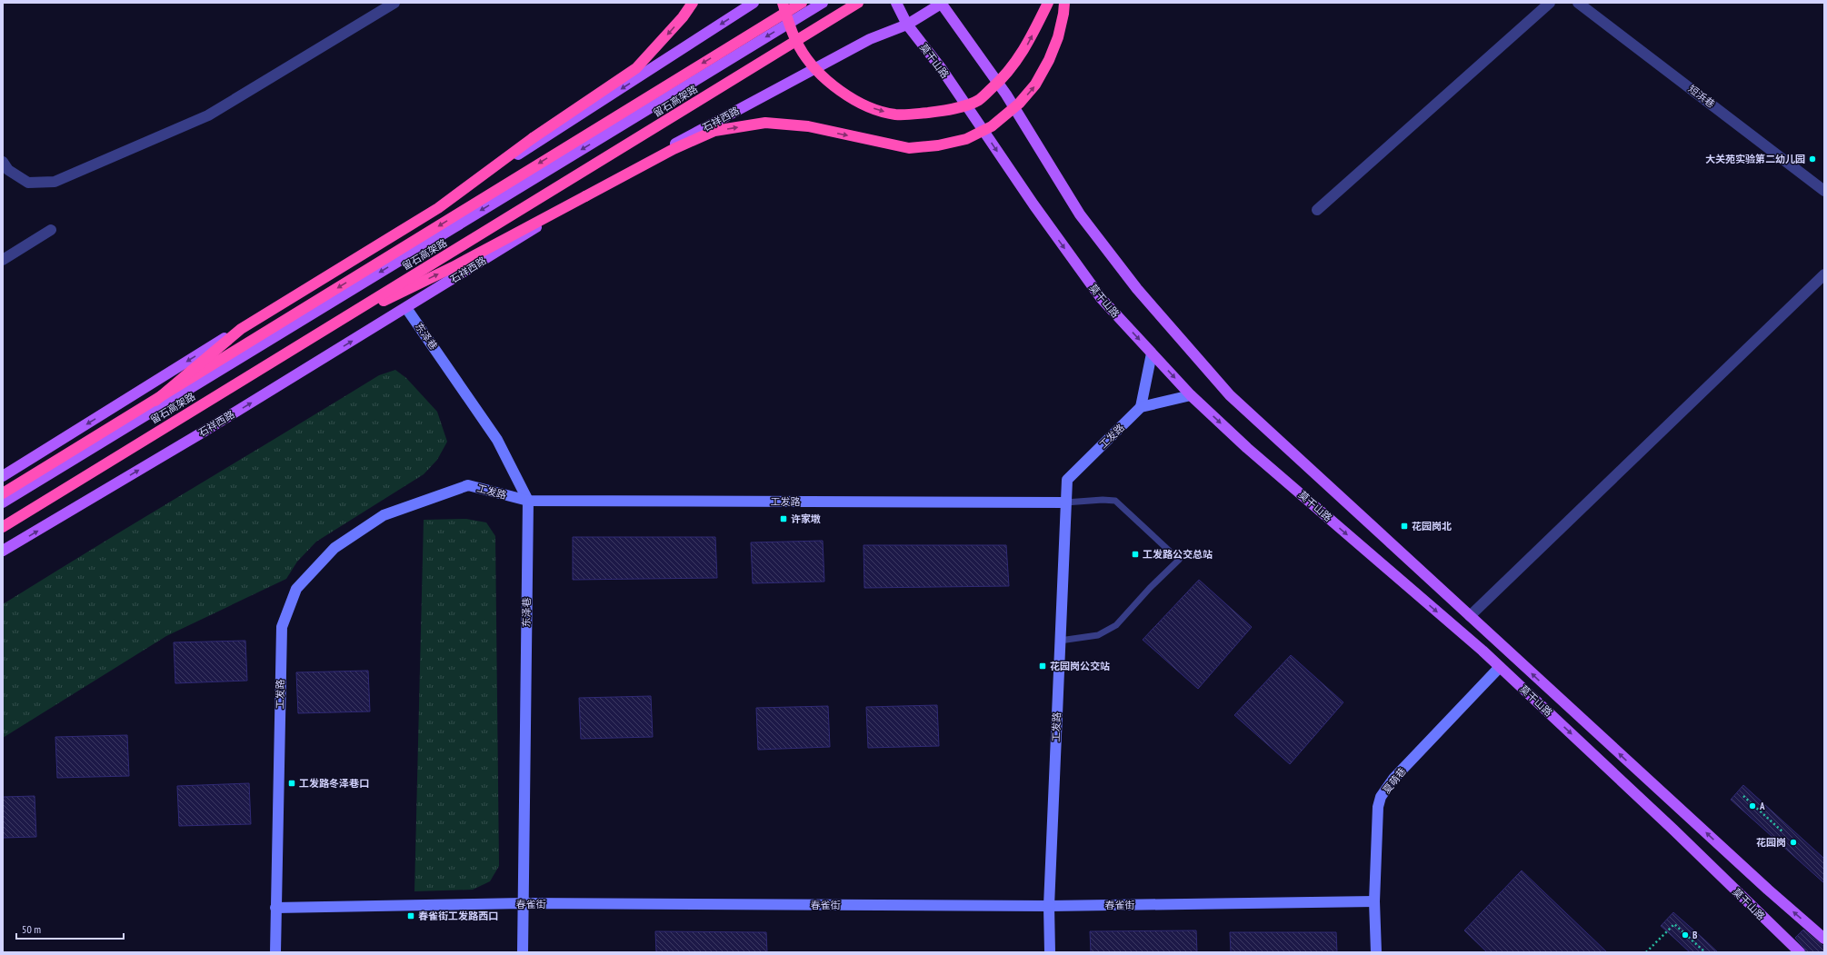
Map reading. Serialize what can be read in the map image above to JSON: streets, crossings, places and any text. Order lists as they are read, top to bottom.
{
  "streets": {
    "highway": ["留石高架路"],
    "main road": ["莫干山路", "石祥西路"],
    "street": [
      "短浜巷",
      "东泽巷",
      "工发路",
      "夏萌巷",
      "春雀街"
    ]
  },
  "crossings": [
    ["莫干山路", "石祥西路"],
    ["莫干山路", "夏萌巷"],
    ["石祥西路", "东泽巷"],
    ["东泽巷", "工发路"],
    ["东泽巷", "春雀街"],
    ["工发路", "春雀街"],
    ["夏萌巷", "春雀街"]
  ],
  "places": {
    "other": [
      "大关苑实验第二幼儿园",
      "A",
      "花园岗",
      "B"
    ],
    "transit": [
      "许家墩",
      "花园岗北",
      "工发路公交总站",
      "花园岗公交站",
      "工发路冬泽巷口",
      "春雀街工发路西口"
    ]
  },
  "scale_bar": "50 m"
}
